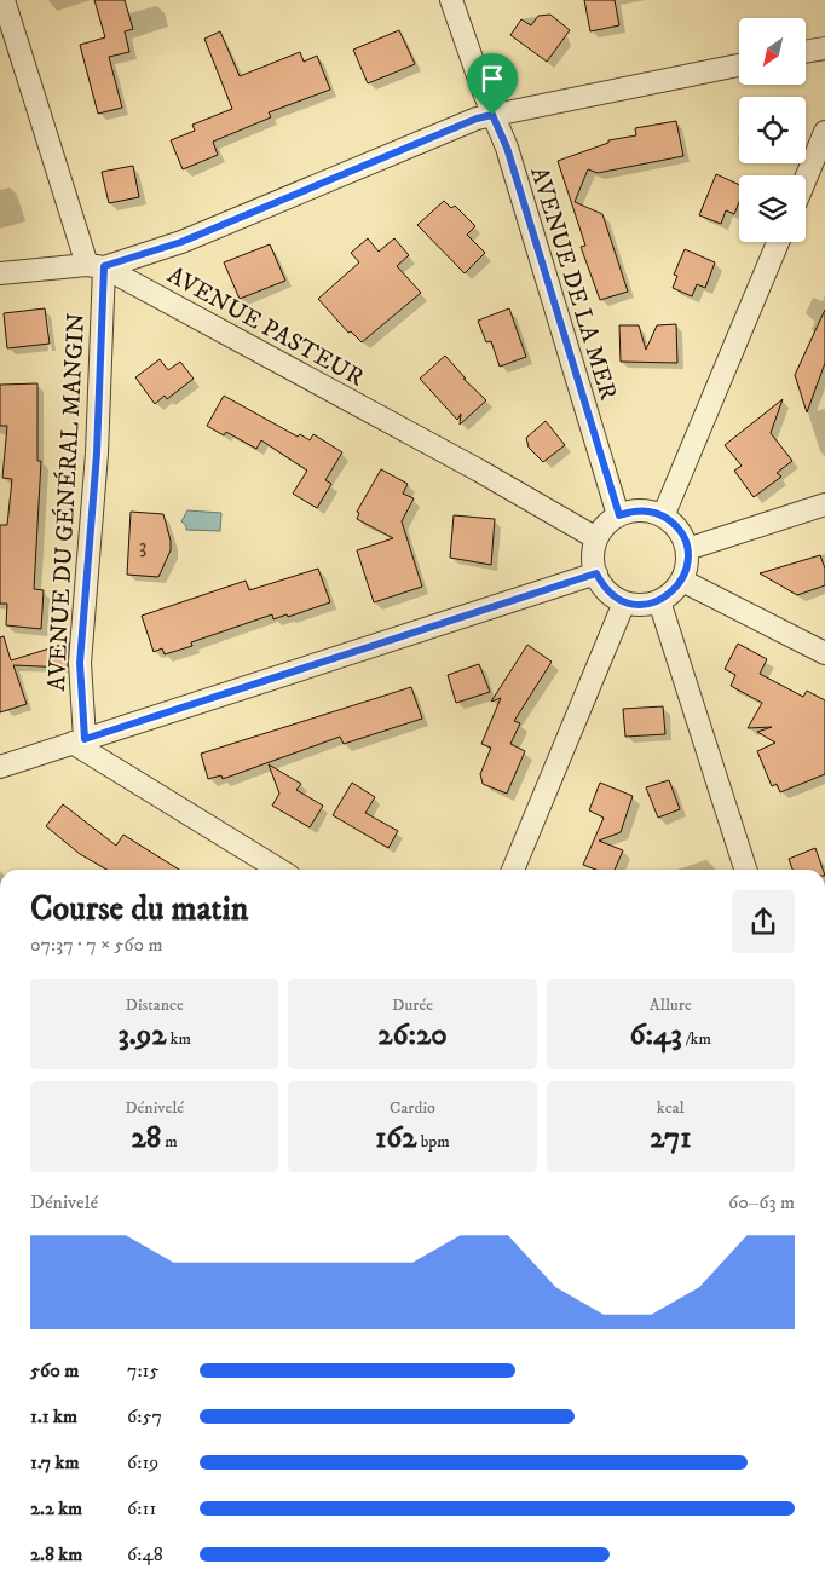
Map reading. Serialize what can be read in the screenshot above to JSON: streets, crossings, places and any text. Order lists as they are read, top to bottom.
{
  "streets": {
    "street": ["AVENUE DE LA MER", "AVENUE PASTEUR", "AVENUE DU GÉNÉRAL MANGIN"]
  },
  "crossings": [
    ["AVENUE DE LA MER", "AVENUE PASTEUR"],
    ["AVENUE PASTEUR", "AVENUE DU GÉNÉRAL MANGIN"]
  ],
  "house_numbers": ["3"],
  "north": "bottom left",
  "page": {
    "heading": ["Course du matin", "07:37 · 7 × 560 m"],
    "stats": [
      ["Distance", "3.92 km"],
      ["Durée", "26:20"],
      ["Allure", "6:43 /km"],
      ["Dénivelé", "28 m"],
      ["Cardio", "162 bpm"],
      ["kcal", "271"]
    ],
    "chart": ["Dénivelé", "60–63 m"],
    "list": [
      {
        "name": "560 m",
        "note": "7:15"
      },
      {
        "name": "1.1 km",
        "note": "6:57"
      },
      {
        "name": "1.7 km",
        "note": "6:19"
      },
      {
        "name": "2.2 km",
        "note": "6:11"
      },
      {
        "name": "2.8 km",
        "note": "6:48"
      }
    ]
  }
}
